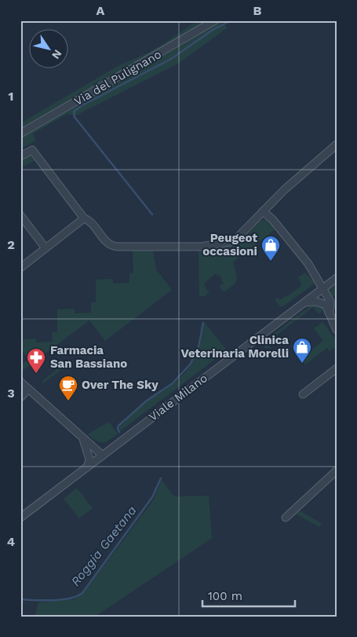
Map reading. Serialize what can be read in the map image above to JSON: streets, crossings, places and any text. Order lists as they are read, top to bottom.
{
  "streets": {
    "street": ["Via del Pulignano", "Viale Milano"]
  },
  "water": ["Roggia Gaetana"],
  "places": {
    "shop": ["Peugeot occasioni", "Clinica Veterinaria Morelli"],
    "pharmacy": ["Farmacia San Bassiano"],
    "cafe": ["Over The Sky"]
  },
  "scale_bar": "100 m",
  "north": "bottom right",
  "grid": {
    "columns": ["A", "B"],
    "rows": [
      "1",
      "2",
      "3",
      "4"
    ]
  }
}
